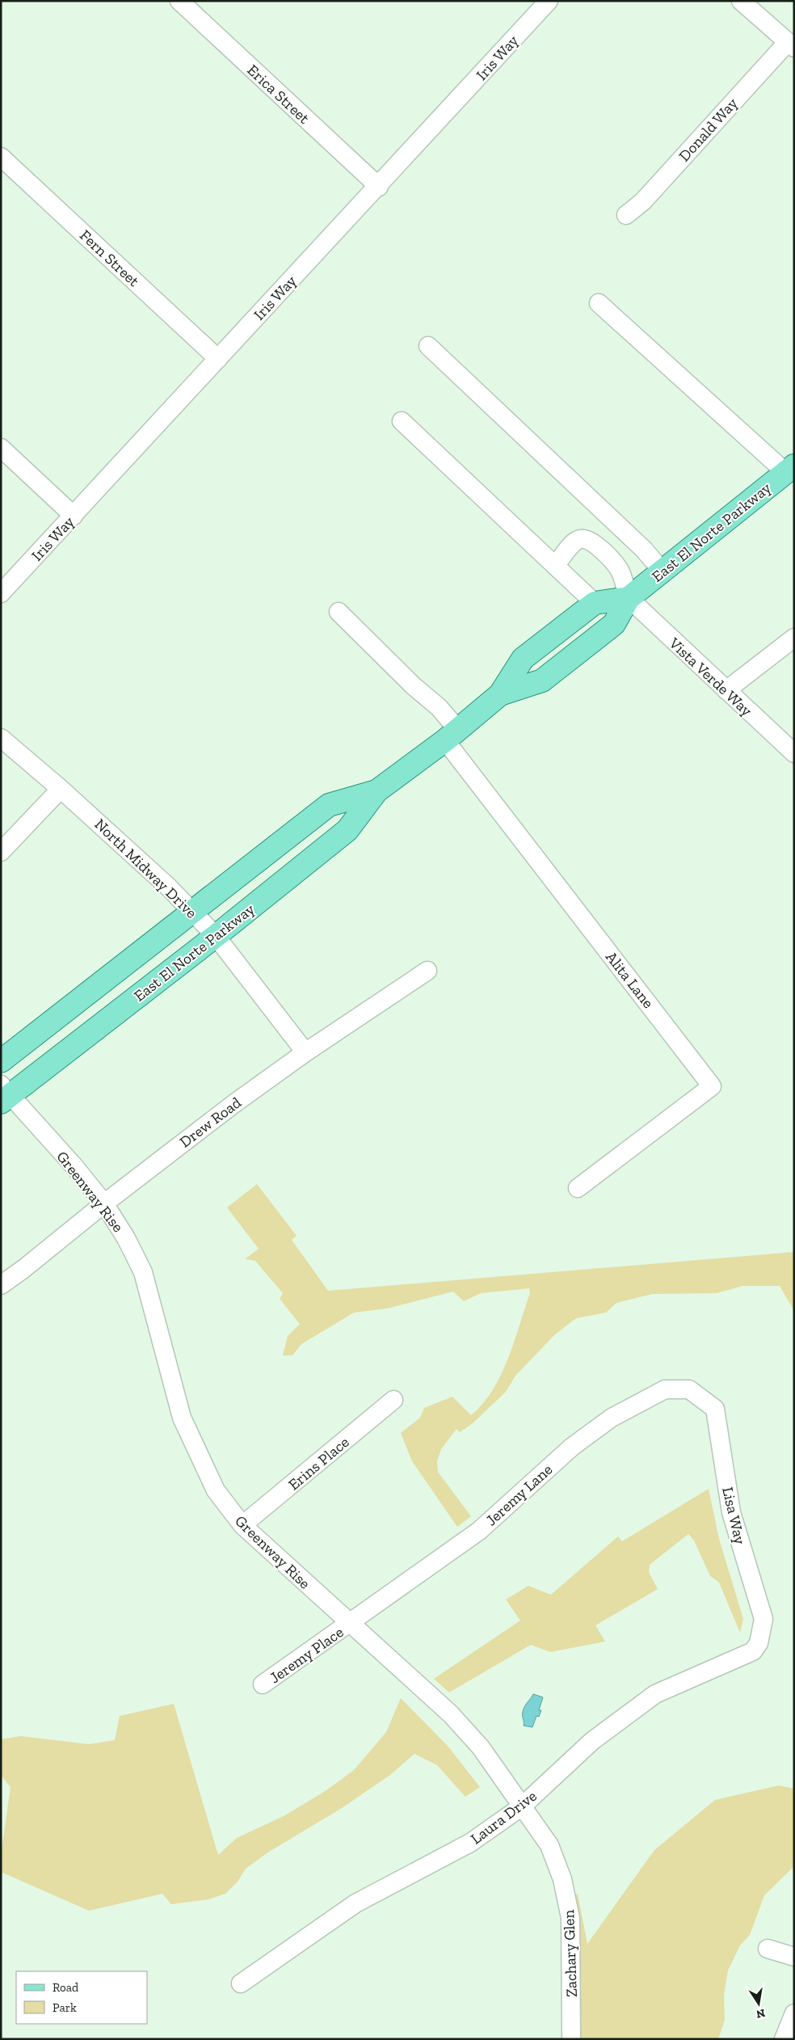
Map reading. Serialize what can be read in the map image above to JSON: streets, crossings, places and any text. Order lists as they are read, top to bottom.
{
  "streets": {
    "main road": ["East El Norte Parkway"],
    "street": [
      "Iris Way",
      "Erica Street",
      "Donald Way",
      "Fern Street",
      "Vista Verde Way",
      "North Midway Drive",
      "Alita Lane",
      "Drew Road",
      "Greenway Rise",
      "Erins Place",
      "Jeremy Lane",
      "Lisa Way",
      "Jeremy Place",
      "Laura Drive",
      "Zachary Glen"
    ]
  },
  "crossings": [
    ["Iris Way", "Erica Street"],
    ["Iris Way", "Fern Street"],
    ["East El Norte Parkway", "Vista Verde Way"],
    ["East El Norte Parkway", "North Midway Drive"],
    ["East El Norte Parkway", "Alita Lane"],
    ["East El Norte Parkway", "Greenway Rise"],
    ["North Midway Drive", "Drew Road"],
    ["Drew Road", "Greenway Rise"],
    ["Greenway Rise", "Erins Place"],
    ["Greenway Rise", "Jeremy Lane"],
    ["Greenway Rise", "Jeremy Place"],
    ["Greenway Rise", "Laura Drive"],
    ["Greenway Rise", "Zachary Glen"],
    ["Jeremy Lane", "Lisa Way"],
    ["Jeremy Lane", "Jeremy Place"],
    ["Lisa Way", "Laura Drive"],
    ["Laura Drive", "Zachary Glen"]
  ],
  "legend": ["Road", "Park"],
  "north": "bottom"
}
